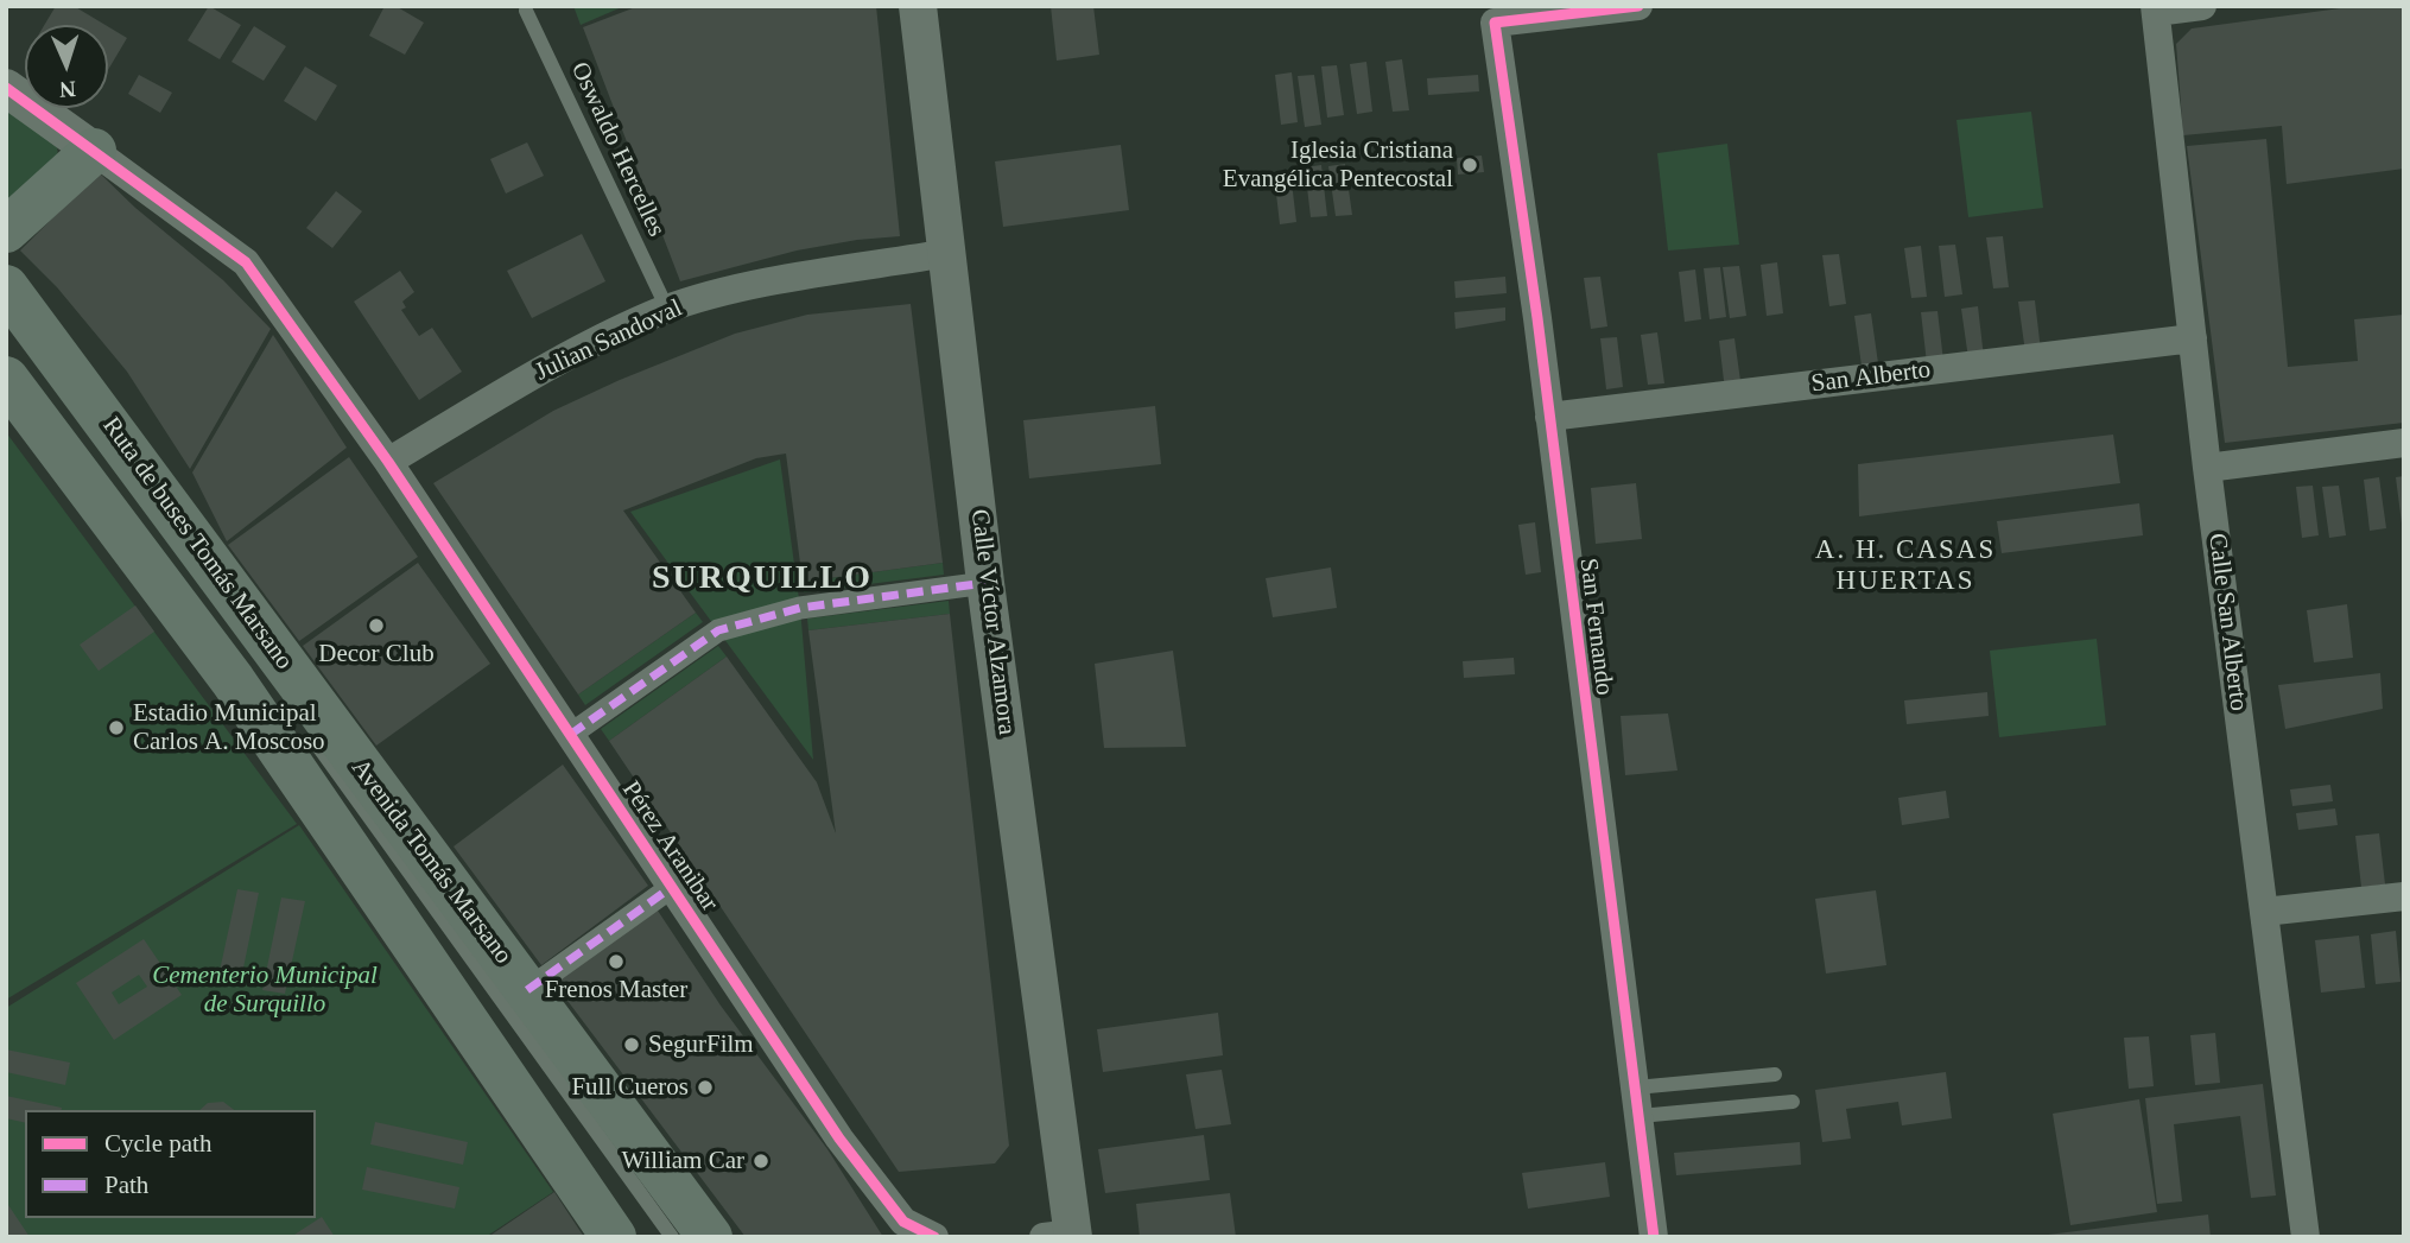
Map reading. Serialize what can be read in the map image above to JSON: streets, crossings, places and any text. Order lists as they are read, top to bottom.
{
  "streets": {
    "main road": ["Avenida Tomás Marsano"],
    "street": [
      "Julian Sandoval",
      "San Alberto",
      "Calle Víctor Alzamora",
      "Calle San Alberto",
      "San Fernando",
      "Pérez Aranibar"
    ],
    "lane": ["Oswaldo Hercelles"]
  },
  "crossings": [
    ["Oswaldo Hercelles", "Julian Sandoval"],
    ["Julian Sandoval", "Calle Víctor Alzamora"],
    ["Julian Sandoval", "Pérez Aranibar"],
    ["San Alberto", "Calle San Alberto"],
    ["San Alberto", "San Fernando"]
  ],
  "districts": ["A. H. CASAS HUERTAS", "SURQUILLO"],
  "parks": ["Cementerio Municipal de Surquillo"],
  "places": [
    "Iglesia Cristiana Evangélica Pentecostal",
    "Decor Club",
    "Estadio Municipal Carlos A. Moscoso",
    "Frenos Master",
    "SegurFilm",
    "Full Cueros",
    "William Car"
  ],
  "legend": ["Cycle path", "Path"],
  "north": "bottom"
}
